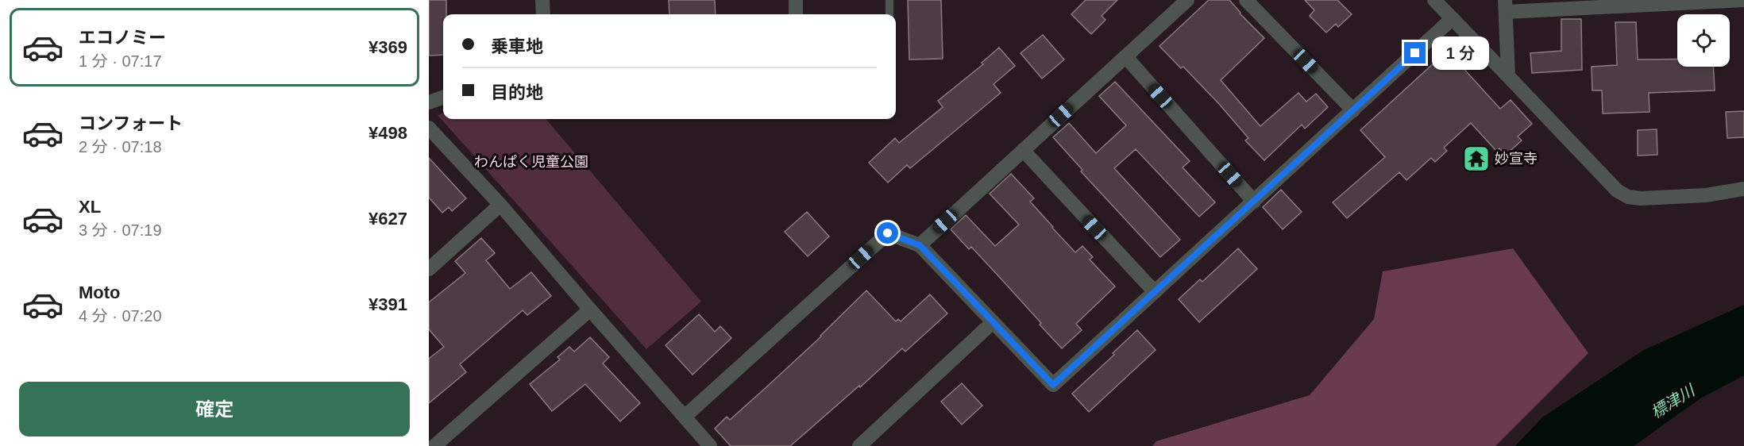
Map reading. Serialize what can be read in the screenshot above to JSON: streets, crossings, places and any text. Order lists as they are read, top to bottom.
{
  "water": ["標津川"],
  "parks": ["わんぱく児童公園"],
  "places": {
    "temple": ["妙宣寺"]
  },
  "page": {
    "list": [
      {
        "name": "エコノミー",
        "note": "1 分 · 07:17",
        "value": "¥369"
      },
      {
        "name": "コンフォート",
        "note": "2 分 · 07:18",
        "value": "¥498"
      },
      {
        "name": "XL",
        "note": "3 分 · 07:19",
        "value": "¥627"
      },
      {
        "name": "Moto",
        "note": "4 分 · 07:20",
        "value": "¥391"
      }
    ],
    "banner": ["乗車地", "目的地"],
    "bubble": "1 分",
    "buttons": "確定"
  }
}
